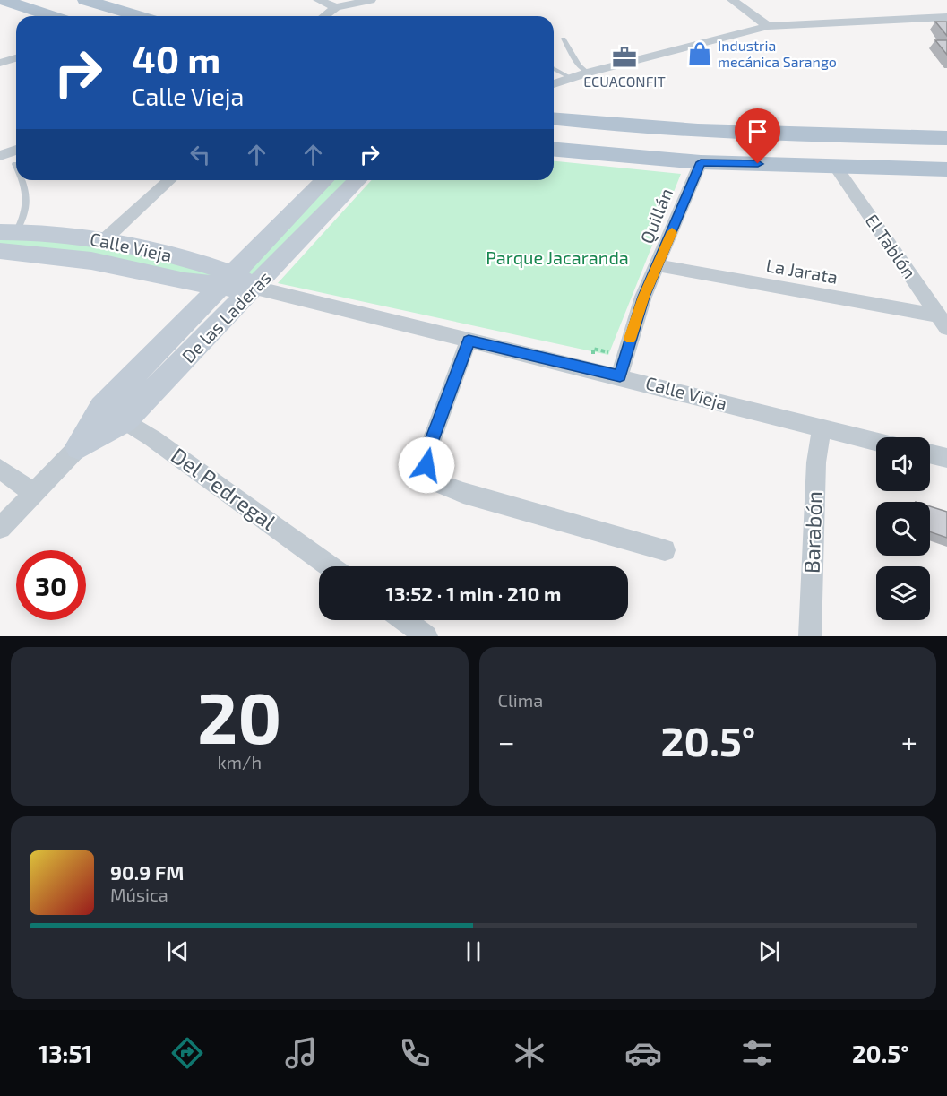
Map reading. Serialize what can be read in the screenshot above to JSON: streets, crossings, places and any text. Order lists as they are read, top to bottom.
{
  "streets": {
    "main road": ["Calle Vieja", "De las Laderas"],
    "street": [
      "Quillán",
      "El Tablón",
      "La Jarata",
      "Del Pedregal",
      "Barabón"
    ]
  },
  "crossings": [
    ["Quillán", "Calle Vieja"],
    ["Quillán", "La Jarata"],
    ["El Tablón", "La Jarata"],
    ["Calle Vieja", "De las Laderas"],
    ["Calle Vieja", "Barabón"],
    ["De las Laderas", "Del Pedregal"]
  ],
  "parks": ["Parque Jacaranda"],
  "places": {
    "shop": ["Industria mecánica Sarango"],
    "office": ["ECUACONFIT"]
  },
  "page": {
    "turn": ["40 m", "Calle Vieja"],
    "limit": "30",
    "trip": "13:52 · 1 min · 210 m",
    "tile": [
      ["20", "km/h"],
      "Clima"
    ],
    "heat": ["−", "20.5°", "+"],
    "song": ["90.9 FM", "Música"],
    "tabs": ["13:51", "20.5°"]
  }
}
